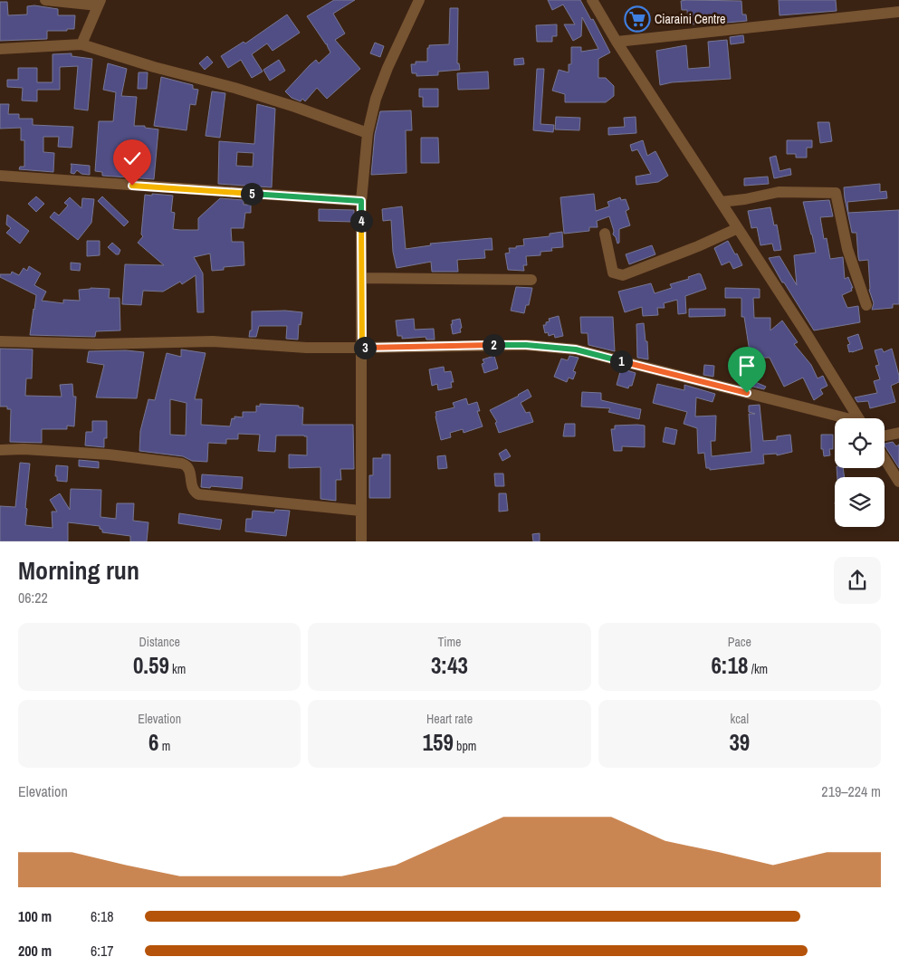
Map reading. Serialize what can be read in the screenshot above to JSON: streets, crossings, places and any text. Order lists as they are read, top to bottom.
{
  "places": {
    "supermarket": ["Ciaraini Centre"]
  },
  "page": {
    "pins": [
      "5",
      "4",
      "2",
      "3",
      "1"
    ],
    "heading": ["Morning run", "06:22"],
    "stats": [
      ["Distance", "0.59 km"],
      ["Time", "3:43"],
      ["Pace", "6:18 /km"],
      ["Elevation", "6 m"],
      ["Heart rate", "159 bpm"],
      ["kcal", "39"]
    ],
    "chart": ["Elevation", "219–224 m"],
    "list": [
      {
        "name": "100 m",
        "note": "6:18"
      },
      {
        "name": "200 m",
        "note": "6:17"
      }
    ]
  }
}
